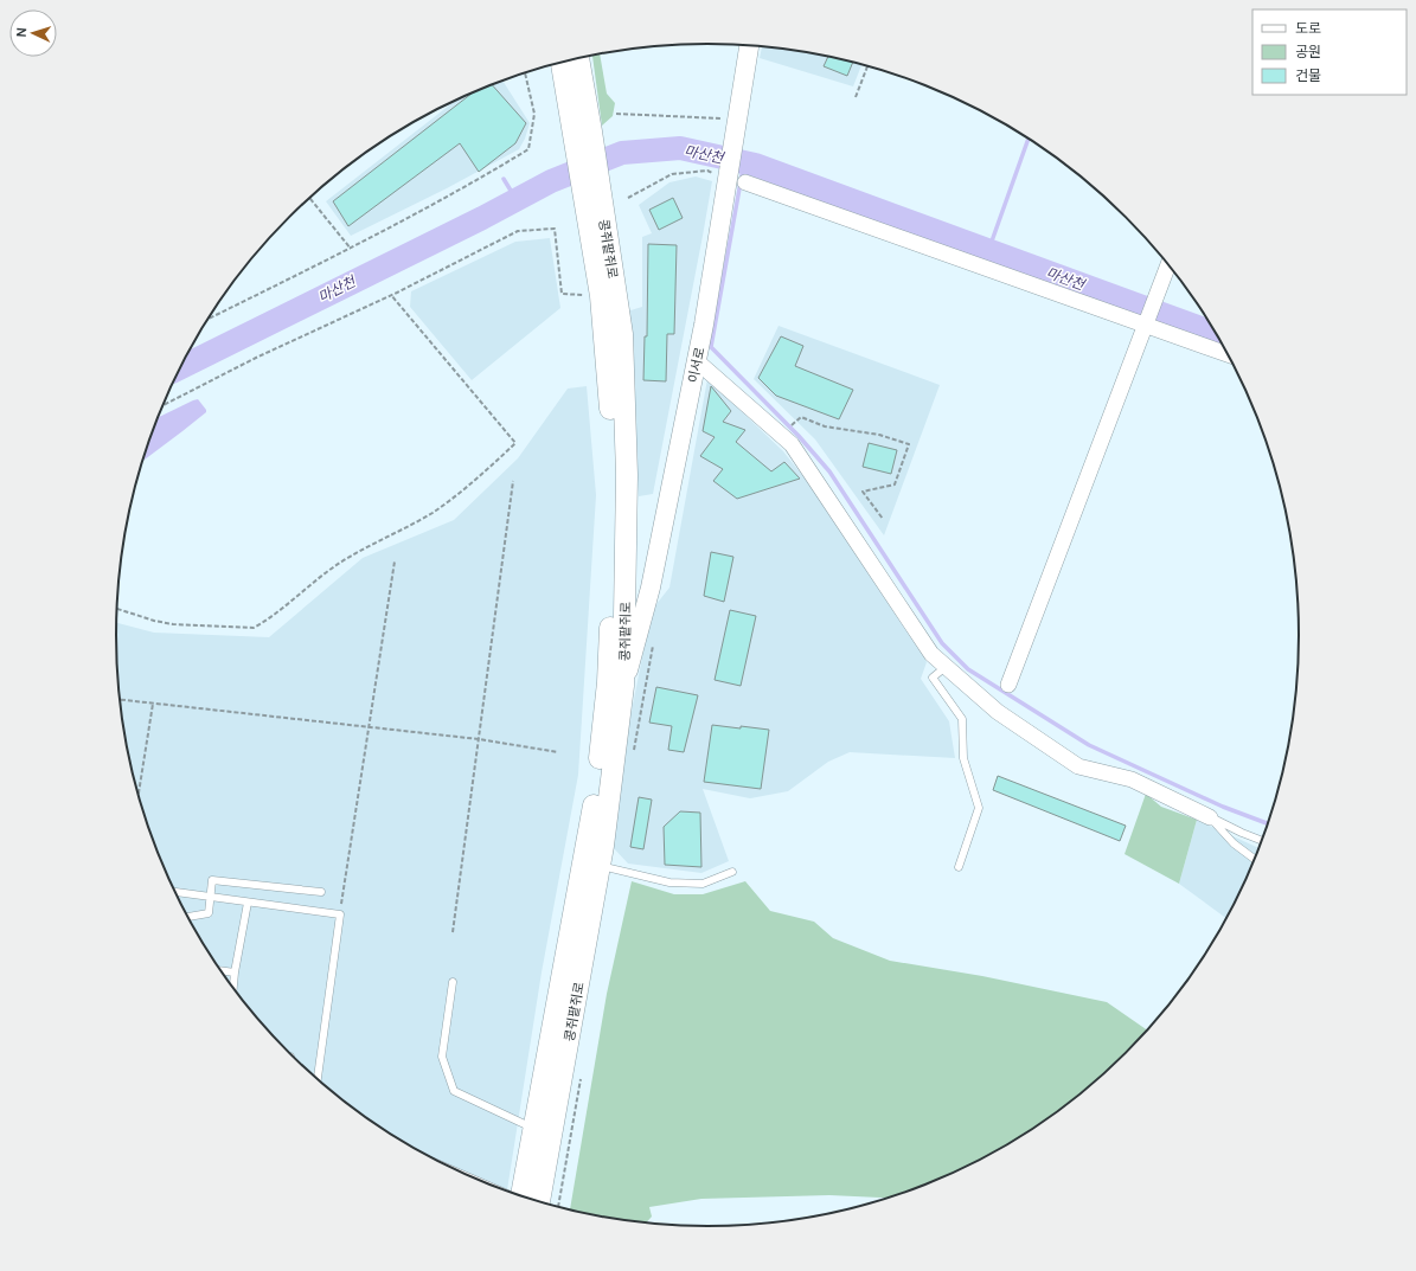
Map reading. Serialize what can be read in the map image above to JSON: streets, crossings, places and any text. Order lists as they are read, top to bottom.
{
  "streets": {
    "main road": ["콩쥐팥쥐로"],
    "street": ["이서로"]
  },
  "crossings": [
    ["콩쥐팥쥐로", "이서로"]
  ],
  "water": ["마산천"],
  "legend": ["도로", "공원", "건물"],
  "north": "left"
}
